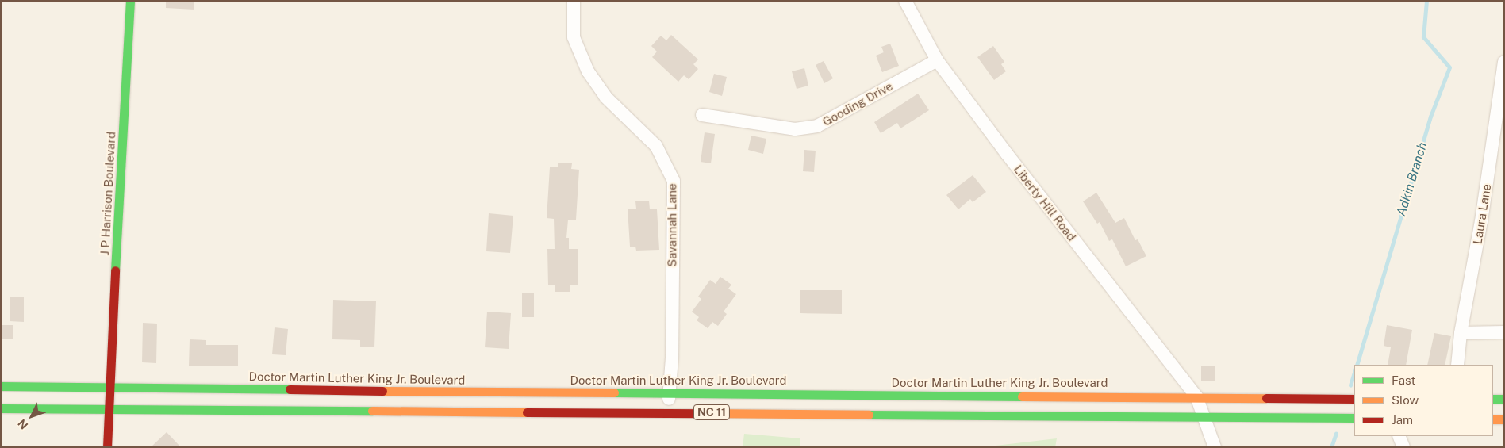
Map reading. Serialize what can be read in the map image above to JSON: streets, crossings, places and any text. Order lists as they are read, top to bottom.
{
  "streets": {
    "main road": ["J P Harrison Boulevard", "Doctor Martin Luther King Jr. Boulevard", "NC 11"],
    "street": [
      "Gooding Drive",
      "Liberty Hill Road",
      "Laura Lane",
      "Savannah Lane"
    ]
  },
  "crossings": [
    ["Gooding Drive", "Liberty Hill Road"],
    ["J P Harrison Boulevard", "Doctor Martin Luther King Jr. Boulevard"],
    ["J P Harrison Boulevard", "NC 11"],
    ["Liberty Hill Road", "Doctor Martin Luther King Jr. Boulevard"],
    ["Liberty Hill Road", "NC 11"],
    ["Savannah Lane", "Doctor Martin Luther King Jr. Boulevard"],
    ["Savannah Lane", "NC 11"]
  ],
  "water": ["Adkin Branch"],
  "legend": ["Fast", "Slow", "Jam"],
  "north": "bottom left"
}
